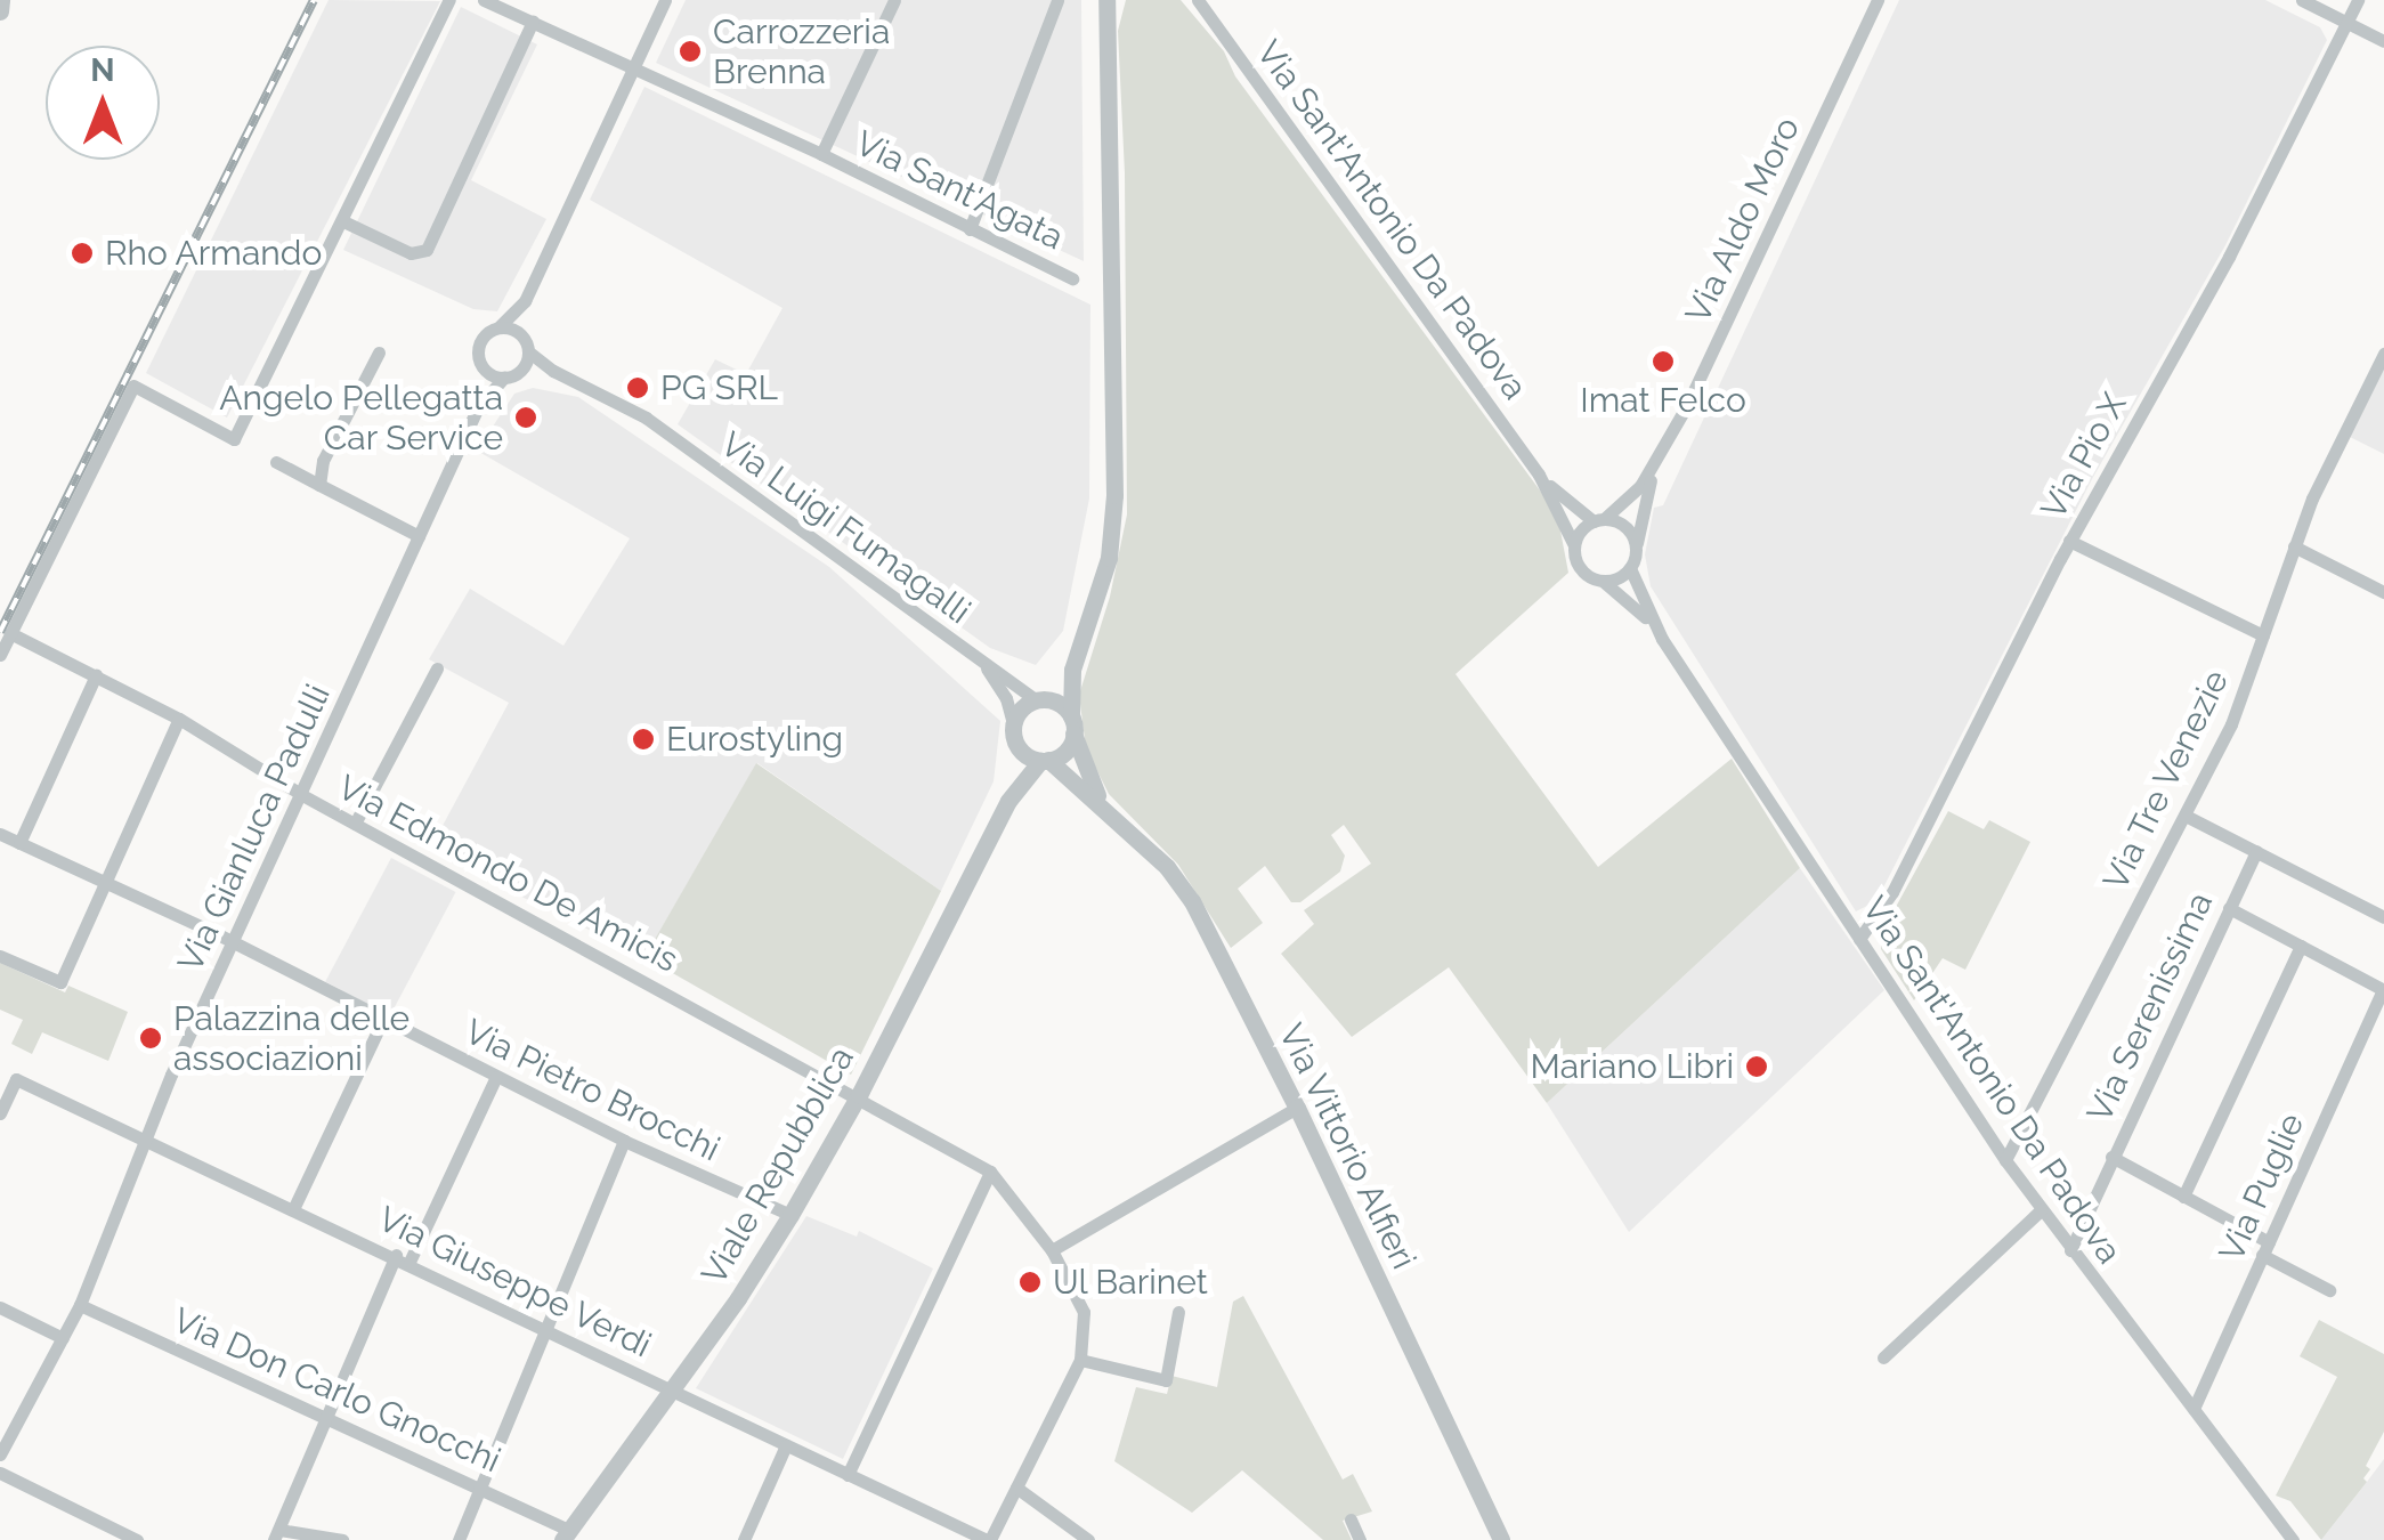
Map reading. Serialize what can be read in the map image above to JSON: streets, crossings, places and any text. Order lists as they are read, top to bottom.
{
  "streets": {
    "street": [
      "Via Sant'Agata",
      "Via Sant'Antonio Da Padova",
      "Via Aldo Moro",
      "Via Pio X",
      "Via Luigi Fumagalli",
      "Via Tre Venezie",
      "Via Gianluca Padulli",
      "Via Edmondo De Amicis",
      "Via Serenissima",
      "Via Pietro Brocchi",
      "Via Vittorio Alfieri",
      "Viale Repubblica",
      "Via Puglie",
      "Via Giuseppe Verdi",
      "Via Don Carlo Gnocchi"
    ]
  },
  "crossings": [
    ["Via Sant'Antonio Da Padova", "Via Aldo Moro"],
    ["Via Sant'Antonio Da Padova", "Via Pio X"],
    ["Via Sant'Antonio Da Padova", "Via Tre Venezie"],
    ["Via Sant'Antonio Da Padova", "Via Serenissima"],
    ["Via Sant'Antonio Da Padova", "Via Puglie"],
    ["Via Luigi Fumagalli", "Via Vittorio Alfieri"],
    ["Via Luigi Fumagalli", "Viale Repubblica"],
    ["Via Gianluca Padulli", "Via Edmondo De Amicis"],
    ["Via Gianluca Padulli", "Via Pietro Brocchi"],
    ["Via Gianluca Padulli", "Via Giuseppe Verdi"],
    ["Via Gianluca Padulli", "Via Don Carlo Gnocchi"],
    ["Via Edmondo De Amicis", "Viale Repubblica"],
    ["Via Pietro Brocchi", "Viale Repubblica"],
    ["Via Vittorio Alfieri", "Viale Repubblica"],
    ["Viale Repubblica", "Via Giuseppe Verdi"],
    ["Viale Repubblica", "Via Don Carlo Gnocchi"]
  ],
  "places": [
    "Carrozzeria Brenna",
    "Rho Armando",
    "Imat Felco",
    "PG SRL",
    "Angelo Pellegatta Car Service",
    "Eurostyling",
    "Palazzina delle associazioni",
    "Mariano Libri",
    "Ul Barinet"
  ],
  "north": "top"
}
